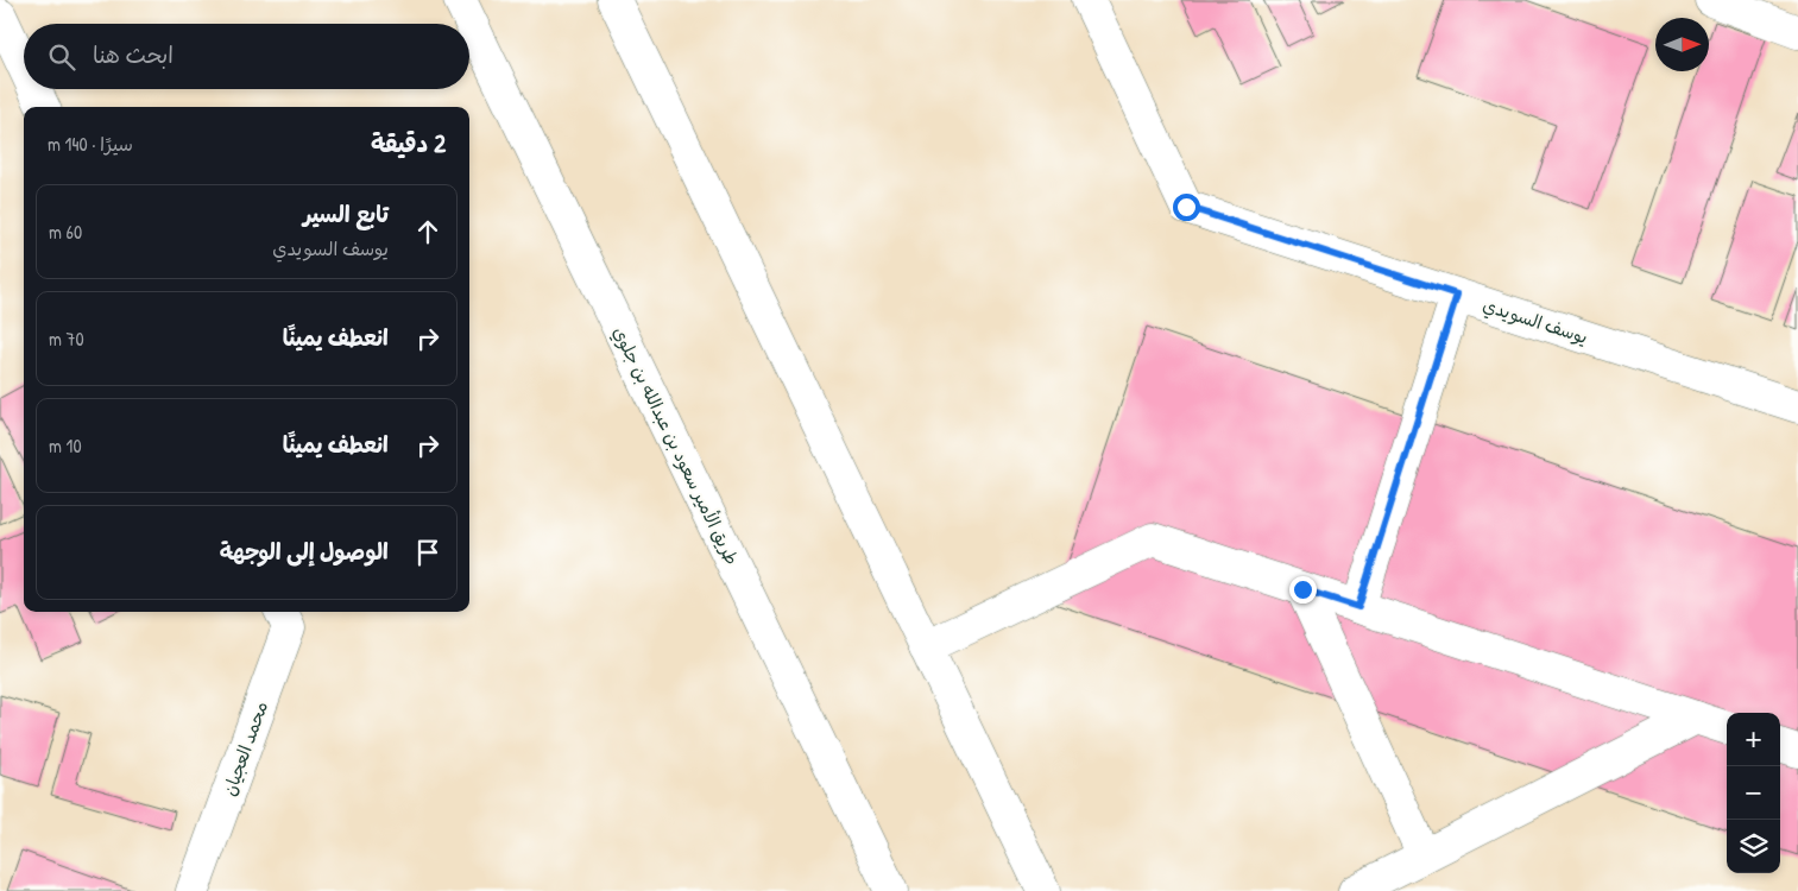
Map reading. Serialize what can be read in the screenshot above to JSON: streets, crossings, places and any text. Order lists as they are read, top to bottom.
{
  "streets": {
    "street": ["يوسف السويدي", "طريق الأمير سعود بن عبدالله بن جلوي", "محمد العجيان"]
  },
  "north": "right",
  "page": {
    "search": "ابحث هنا",
    "heading": ["2 دقيقة", "سيرًا · 140 m"],
    "list": [
      ["تابع السير", "يوسف السويدي", "60 m"],
      ["انعطف يمينًا", "70 m"],
      ["انعطف يمينًا", "10 m"],
      "الوصول إلى الوجهة"
    ],
    "map_buttons": ["+", "−"]
  }
}
